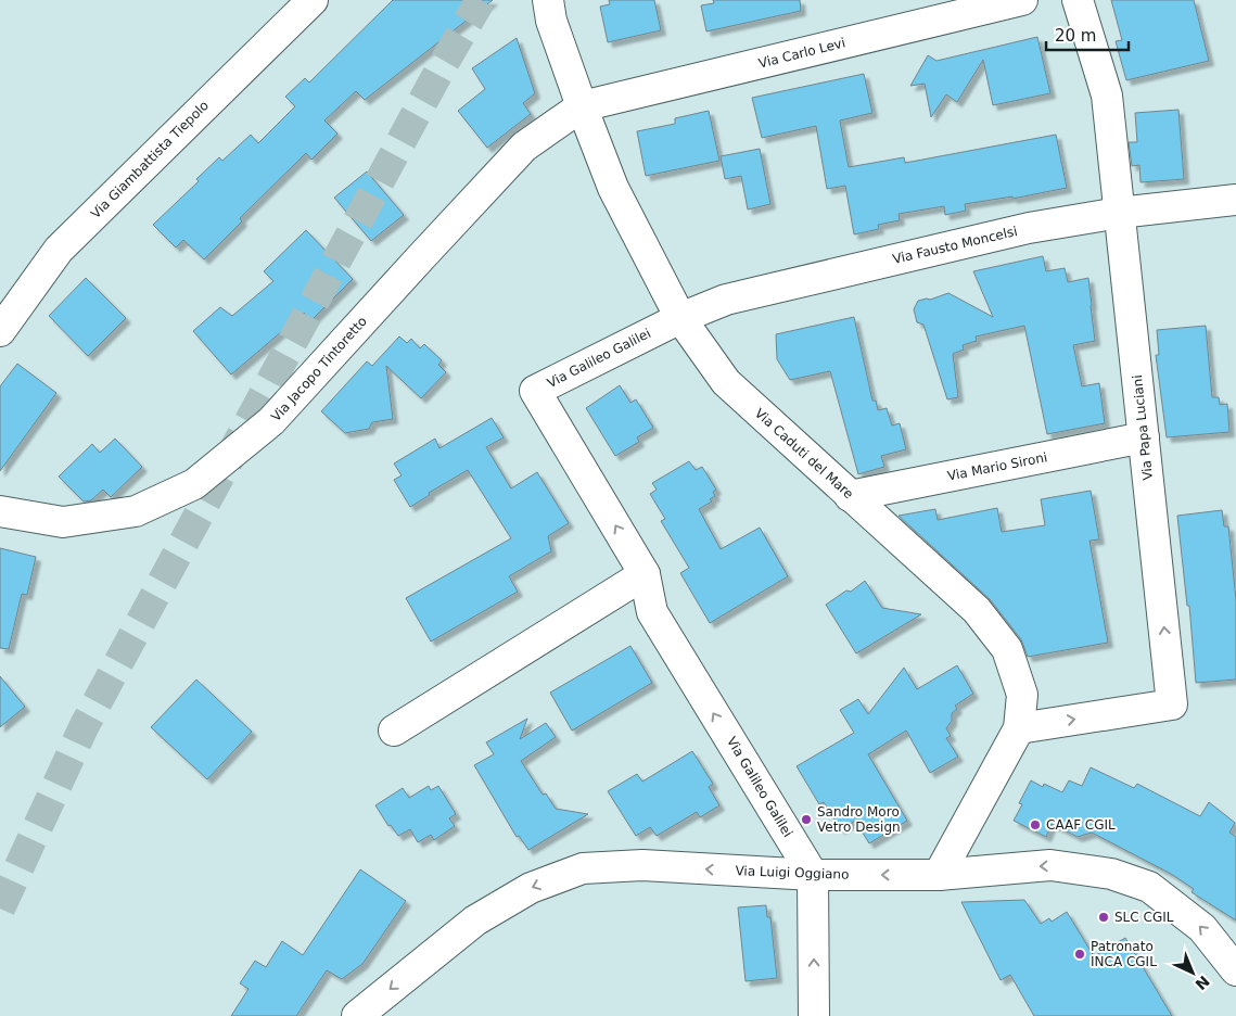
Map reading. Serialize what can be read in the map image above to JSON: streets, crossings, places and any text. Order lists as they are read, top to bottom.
{
  "streets": {
    "street": [
      "Via Carlo Levi",
      "Via Giambattista Tiepolo",
      "Via Fausto Moncelsi",
      "Via Galileo Galilei",
      "Via Jacopo Tintoretto",
      "Via Papa Luciani",
      "Via Caduti del Mare",
      "Via Mario Sironi",
      "Via Luigi Oggiano"
    ]
  },
  "crossings": [
    ["Via Carlo Levi", "Via Jacopo Tintoretto"],
    ["Via Carlo Levi", "Via Caduti del Mare"],
    ["Via Fausto Moncelsi", "Via Galileo Galilei"],
    ["Via Fausto Moncelsi", "Via Papa Luciani"],
    ["Via Fausto Moncelsi", "Via Caduti del Mare"],
    ["Via Galileo Galilei", "Via Caduti del Mare"],
    ["Via Galileo Galilei", "Via Luigi Oggiano"],
    ["Via Jacopo Tintoretto", "Via Caduti del Mare"],
    ["Via Papa Luciani", "Via Caduti del Mare"],
    ["Via Papa Luciani", "Via Mario Sironi"],
    ["Via Caduti del Mare", "Via Mario Sironi"],
    ["Via Caduti del Mare", "Via Luigi Oggiano"]
  ],
  "one_way": ["Via Luigi Oggiano"],
  "places": [
    "Sandro Moro Vetro Design",
    "CAAF CGIL",
    "SLC CGIL",
    "Patronato INCA CGIL"
  ],
  "scale_bar": "20 m",
  "north": "bottom right"
}
